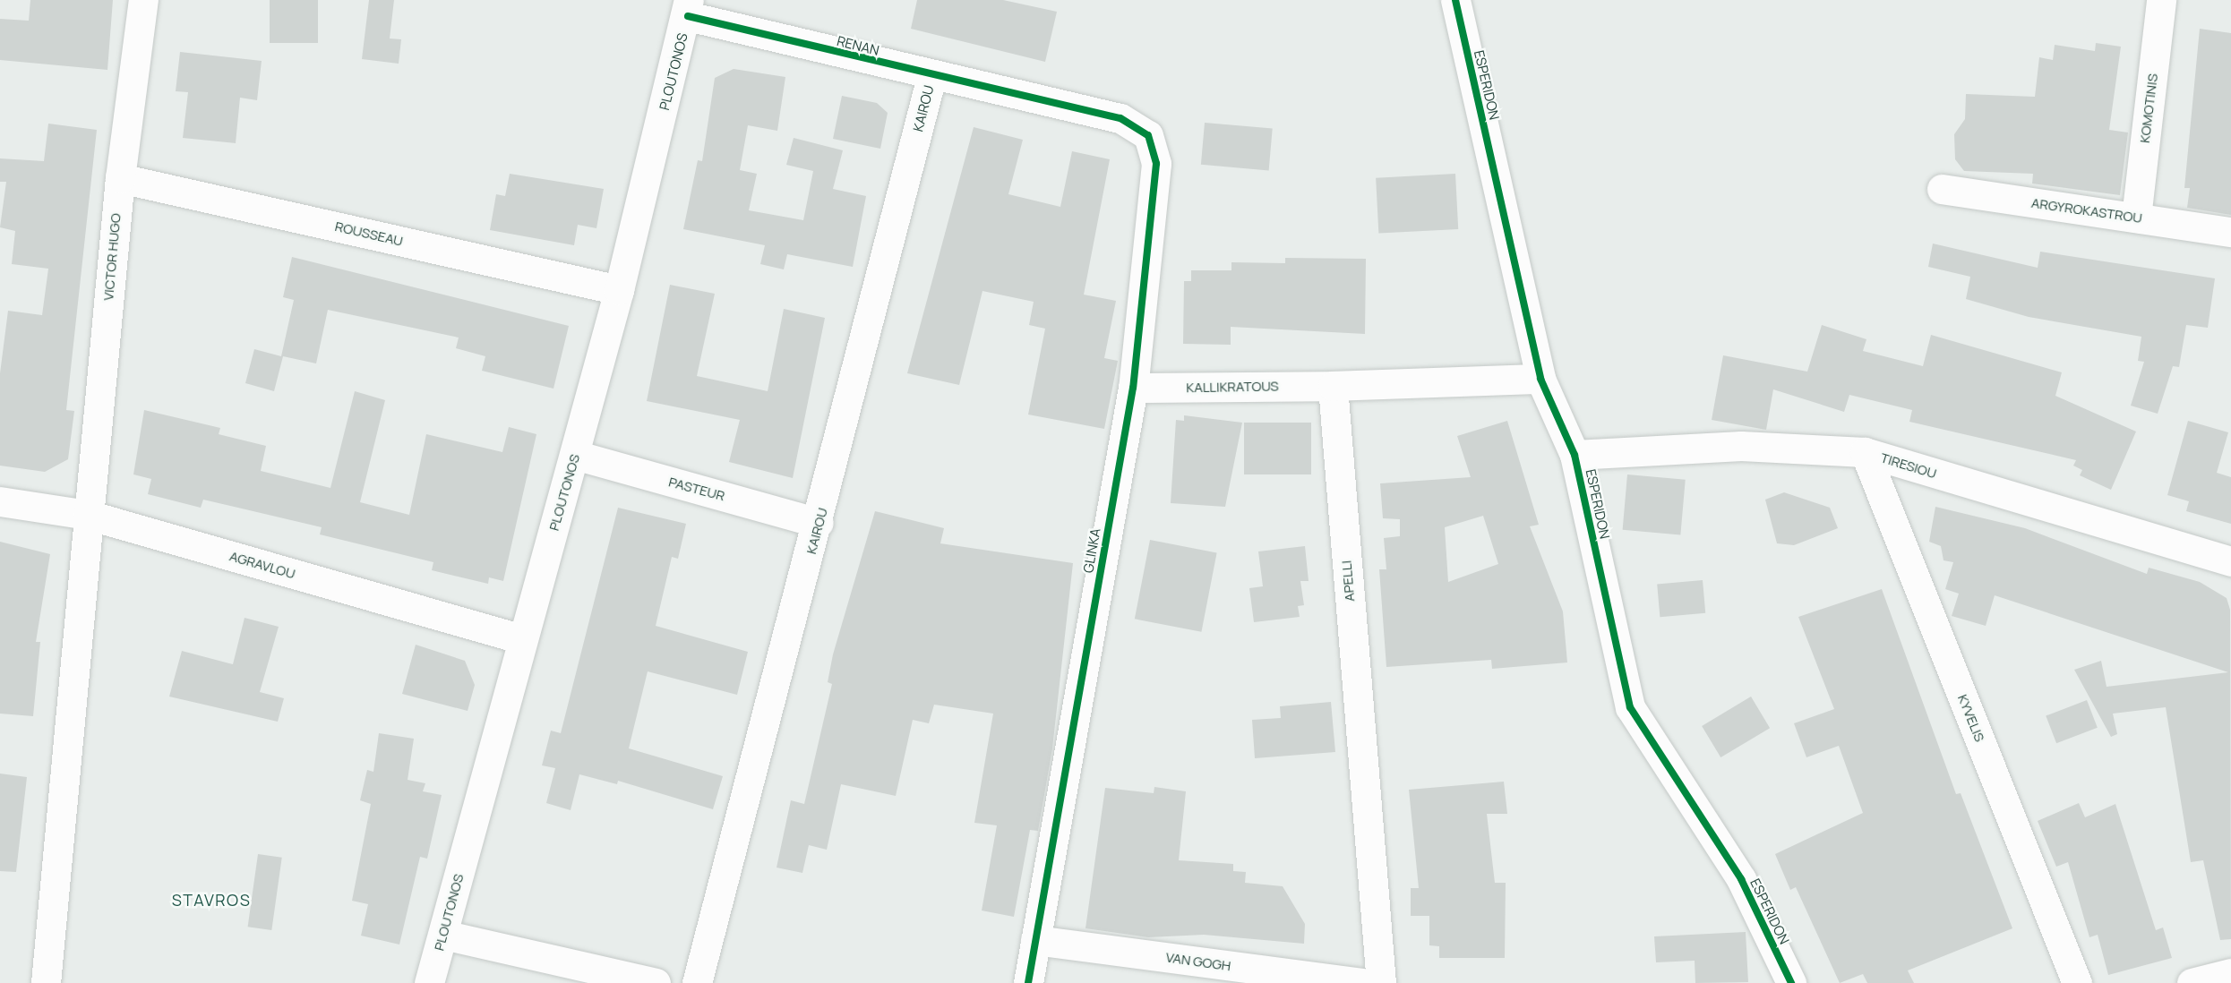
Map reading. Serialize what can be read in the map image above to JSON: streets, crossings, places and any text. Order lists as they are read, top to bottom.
{
  "streets": {
    "street": [
      "RENAN",
      "PLOUTONOS",
      "ESPERIDON",
      "KAIROU",
      "KOMOTINIS",
      "ARGYROKASTROU",
      "ROUSSEAU",
      "VICTOR HUGO",
      "KALLIKRATOUS",
      "TIRESIOU",
      "PASTEUR",
      "GLINKA",
      "AGRAVLOU",
      "APELLI",
      "KYVELIS",
      "VAN GOGH"
    ]
  },
  "crossings": [
    ["RENAN", "PLOUTONOS"],
    ["RENAN", "KAIROU"],
    ["RENAN", "GLINKA"],
    ["PLOUTONOS", "ROUSSEAU"],
    ["PLOUTONOS", "PASTEUR"],
    ["PLOUTONOS", "AGRAVLOU"],
    ["ESPERIDON", "TIRESIOU"],
    ["KAIROU", "PASTEUR"],
    ["KOMOTINIS", "ARGYROKASTROU"],
    ["ROUSSEAU", "VICTOR HUGO"],
    ["VICTOR HUGO", "AGRAVLOU"],
    ["KALLIKRATOUS", "GLINKA"],
    ["KALLIKRATOUS", "APELLI"],
    ["TIRESIOU", "KYVELIS"],
    ["GLINKA", "VAN GOGH"]
  ],
  "districts": ["STAVROS"]
}
